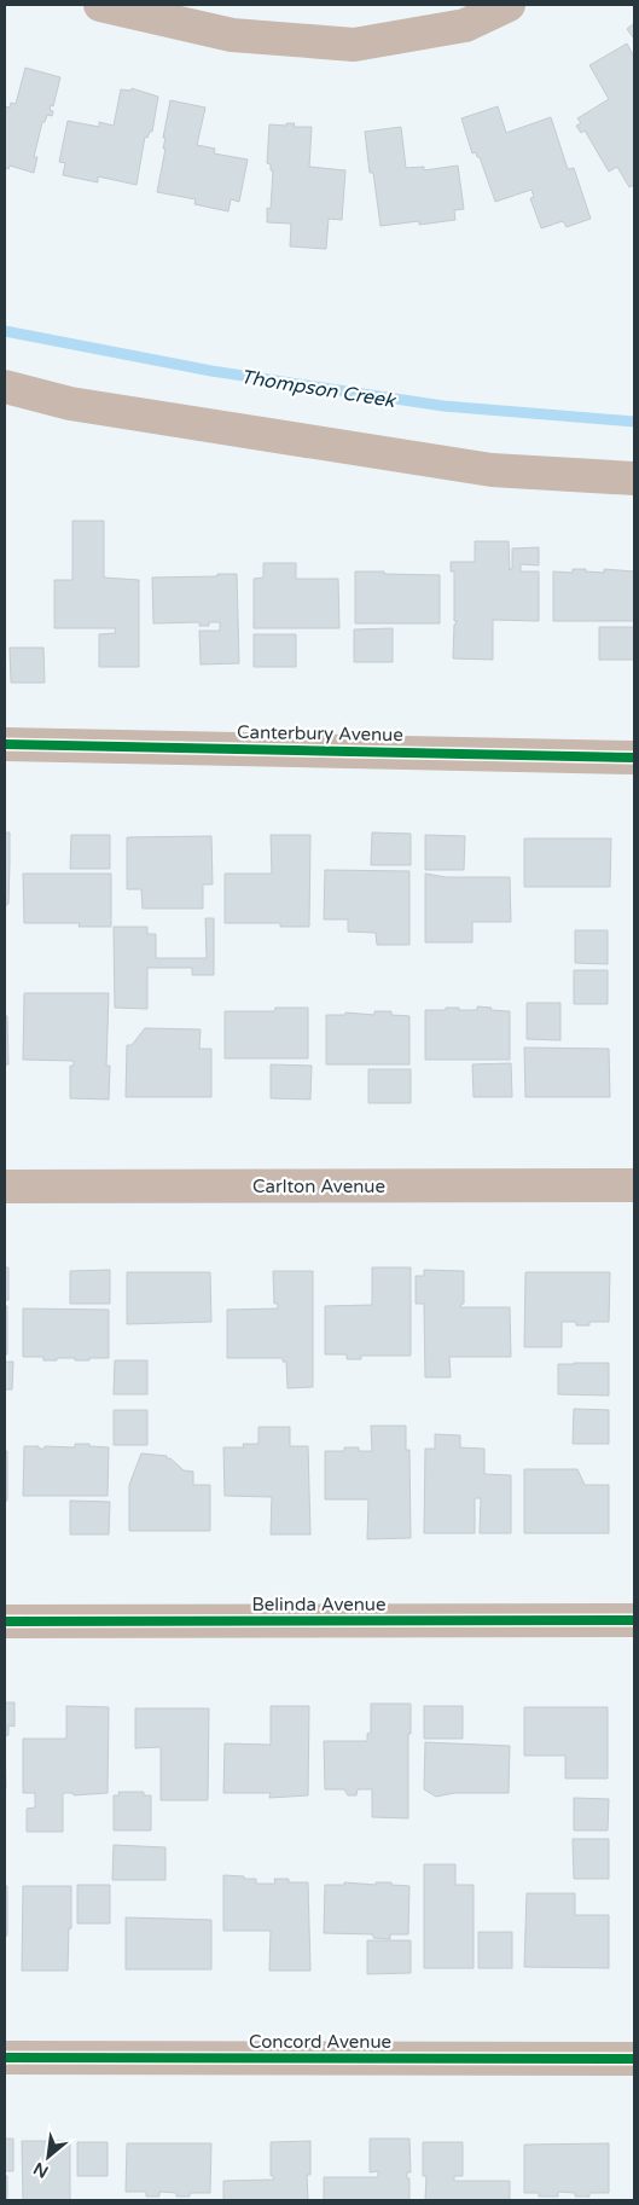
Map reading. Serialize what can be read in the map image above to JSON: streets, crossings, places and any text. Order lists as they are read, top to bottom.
{
  "streets": {
    "street": [
      "Canterbury Avenue",
      "Carlton Avenue",
      "Belinda Avenue",
      "Concord Avenue"
    ]
  },
  "water": ["Thompson Creek"],
  "north": "bottom left"
}
